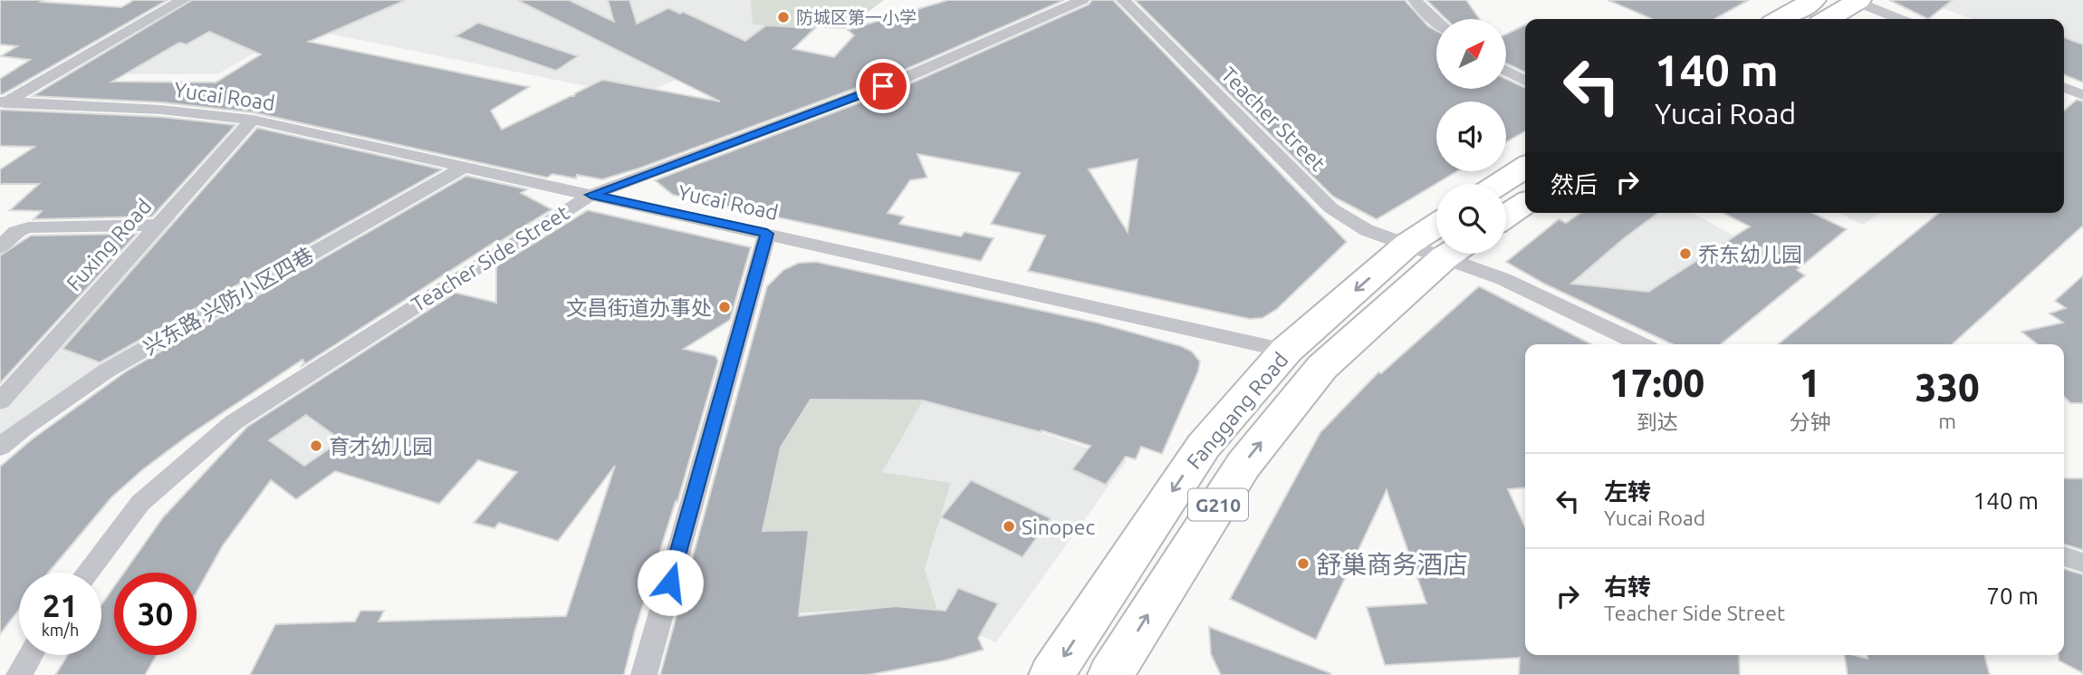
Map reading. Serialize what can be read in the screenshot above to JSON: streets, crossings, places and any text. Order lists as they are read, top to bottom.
{
  "streets": {
    "highway": ["Fanggang Road", "G210"],
    "street": [
      "Yucai Road",
      "Teacher Street",
      "Fuxing Road",
      "Teacher Side Street",
      "兴东路 兴防小区四巷"
    ]
  },
  "crossings": [
    ["Yucai Road", "Fuxing Road"],
    ["Yucai Road", "Teacher Side Street"],
    ["Yucai Road", "兴东路 兴防小区四巷"],
    ["Yucai Road", "Fanggang Road"],
    ["Teacher Street", "Fanggang Road"]
  ],
  "places": [
    "防城区第一小学",
    "乔东幼儿园",
    "文昌街道办事处",
    "育才幼儿园",
    "Sinopec",
    "舒巢商务酒店"
  ],
  "north": "top right",
  "page": {
    "turn": ["140 m", "Yucai Road"],
    "then": "然后",
    "eta": [
      "17:00",
      "到达",
      "1",
      "分钟",
      "330",
      "m"
    ],
    "list": [
      {
        "name": "左转",
        "note": "Yucai Road",
        "value": "140 m"
      },
      {
        "name": "右转",
        "note": "Teacher Side Street",
        "value": "70 m"
      }
    ],
    "speed": "21 km/h",
    "limit": "30"
  }
}
